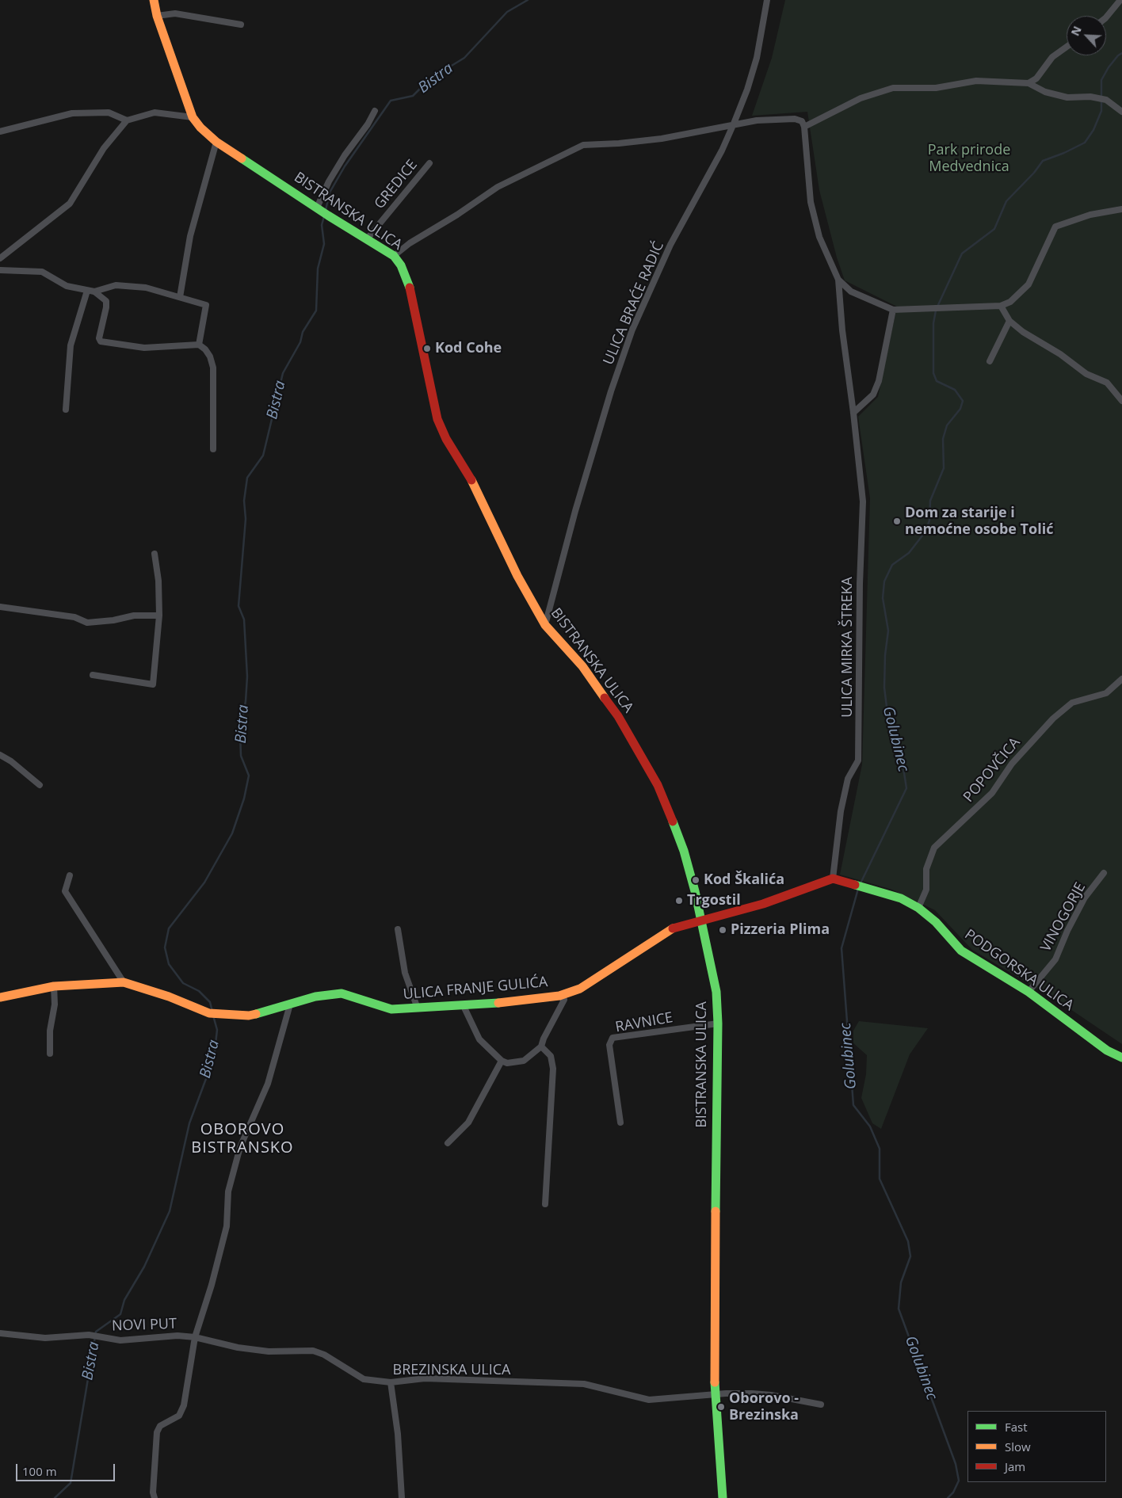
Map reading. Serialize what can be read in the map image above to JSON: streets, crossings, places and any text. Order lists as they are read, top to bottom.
{
  "streets": {
    "main road": ["BISTRANSKA ULICA", "PODGORSKA ULICA", "ULICA FRANJE GULIĆA"],
    "street": [
      "GREDICE",
      "ULICA BRAĆE RADIĆ",
      "ULICA MIRKA ŠTREKA",
      "POPOVČICA",
      "VINOGORJE",
      "RAVNICE",
      "NOVI PUT",
      "BREZINSKA ULICA"
    ]
  },
  "crossings": [
    ["GREDICE", "BISTRANSKA ULICA"],
    ["BISTRANSKA ULICA", "ULICA BRAĆE RADIĆ"],
    ["BISTRANSKA ULICA", "ULICA FRANJE GULIĆA"],
    ["BISTRANSKA ULICA", "RAVNICE"],
    ["BISTRANSKA ULICA", "BREZINSKA ULICA"],
    ["ULICA MIRKA ŠTREKA", "PODGORSKA ULICA"],
    ["POPOVČICA", "PODGORSKA ULICA"],
    ["VINOGORJE", "PODGORSKA ULICA"],
    ["NOVI PUT", "BREZINSKA ULICA"]
  ],
  "districts": ["OBOROVO BISTRANSKO"],
  "water": ["Bistra", "Golubinec"],
  "parks": ["Park prirode Medvednica"],
  "places": [
    "Kod Cohe",
    "Dom za starije i nemoćne osobe Tolić",
    "Kod Škalića",
    "Trgostil",
    "Pizzeria Plima",
    "Oborovo - Brezinska"
  ],
  "legend": ["Fast", "Slow", "Jam"],
  "scale_bar": "100 m",
  "north": "top left"
}
